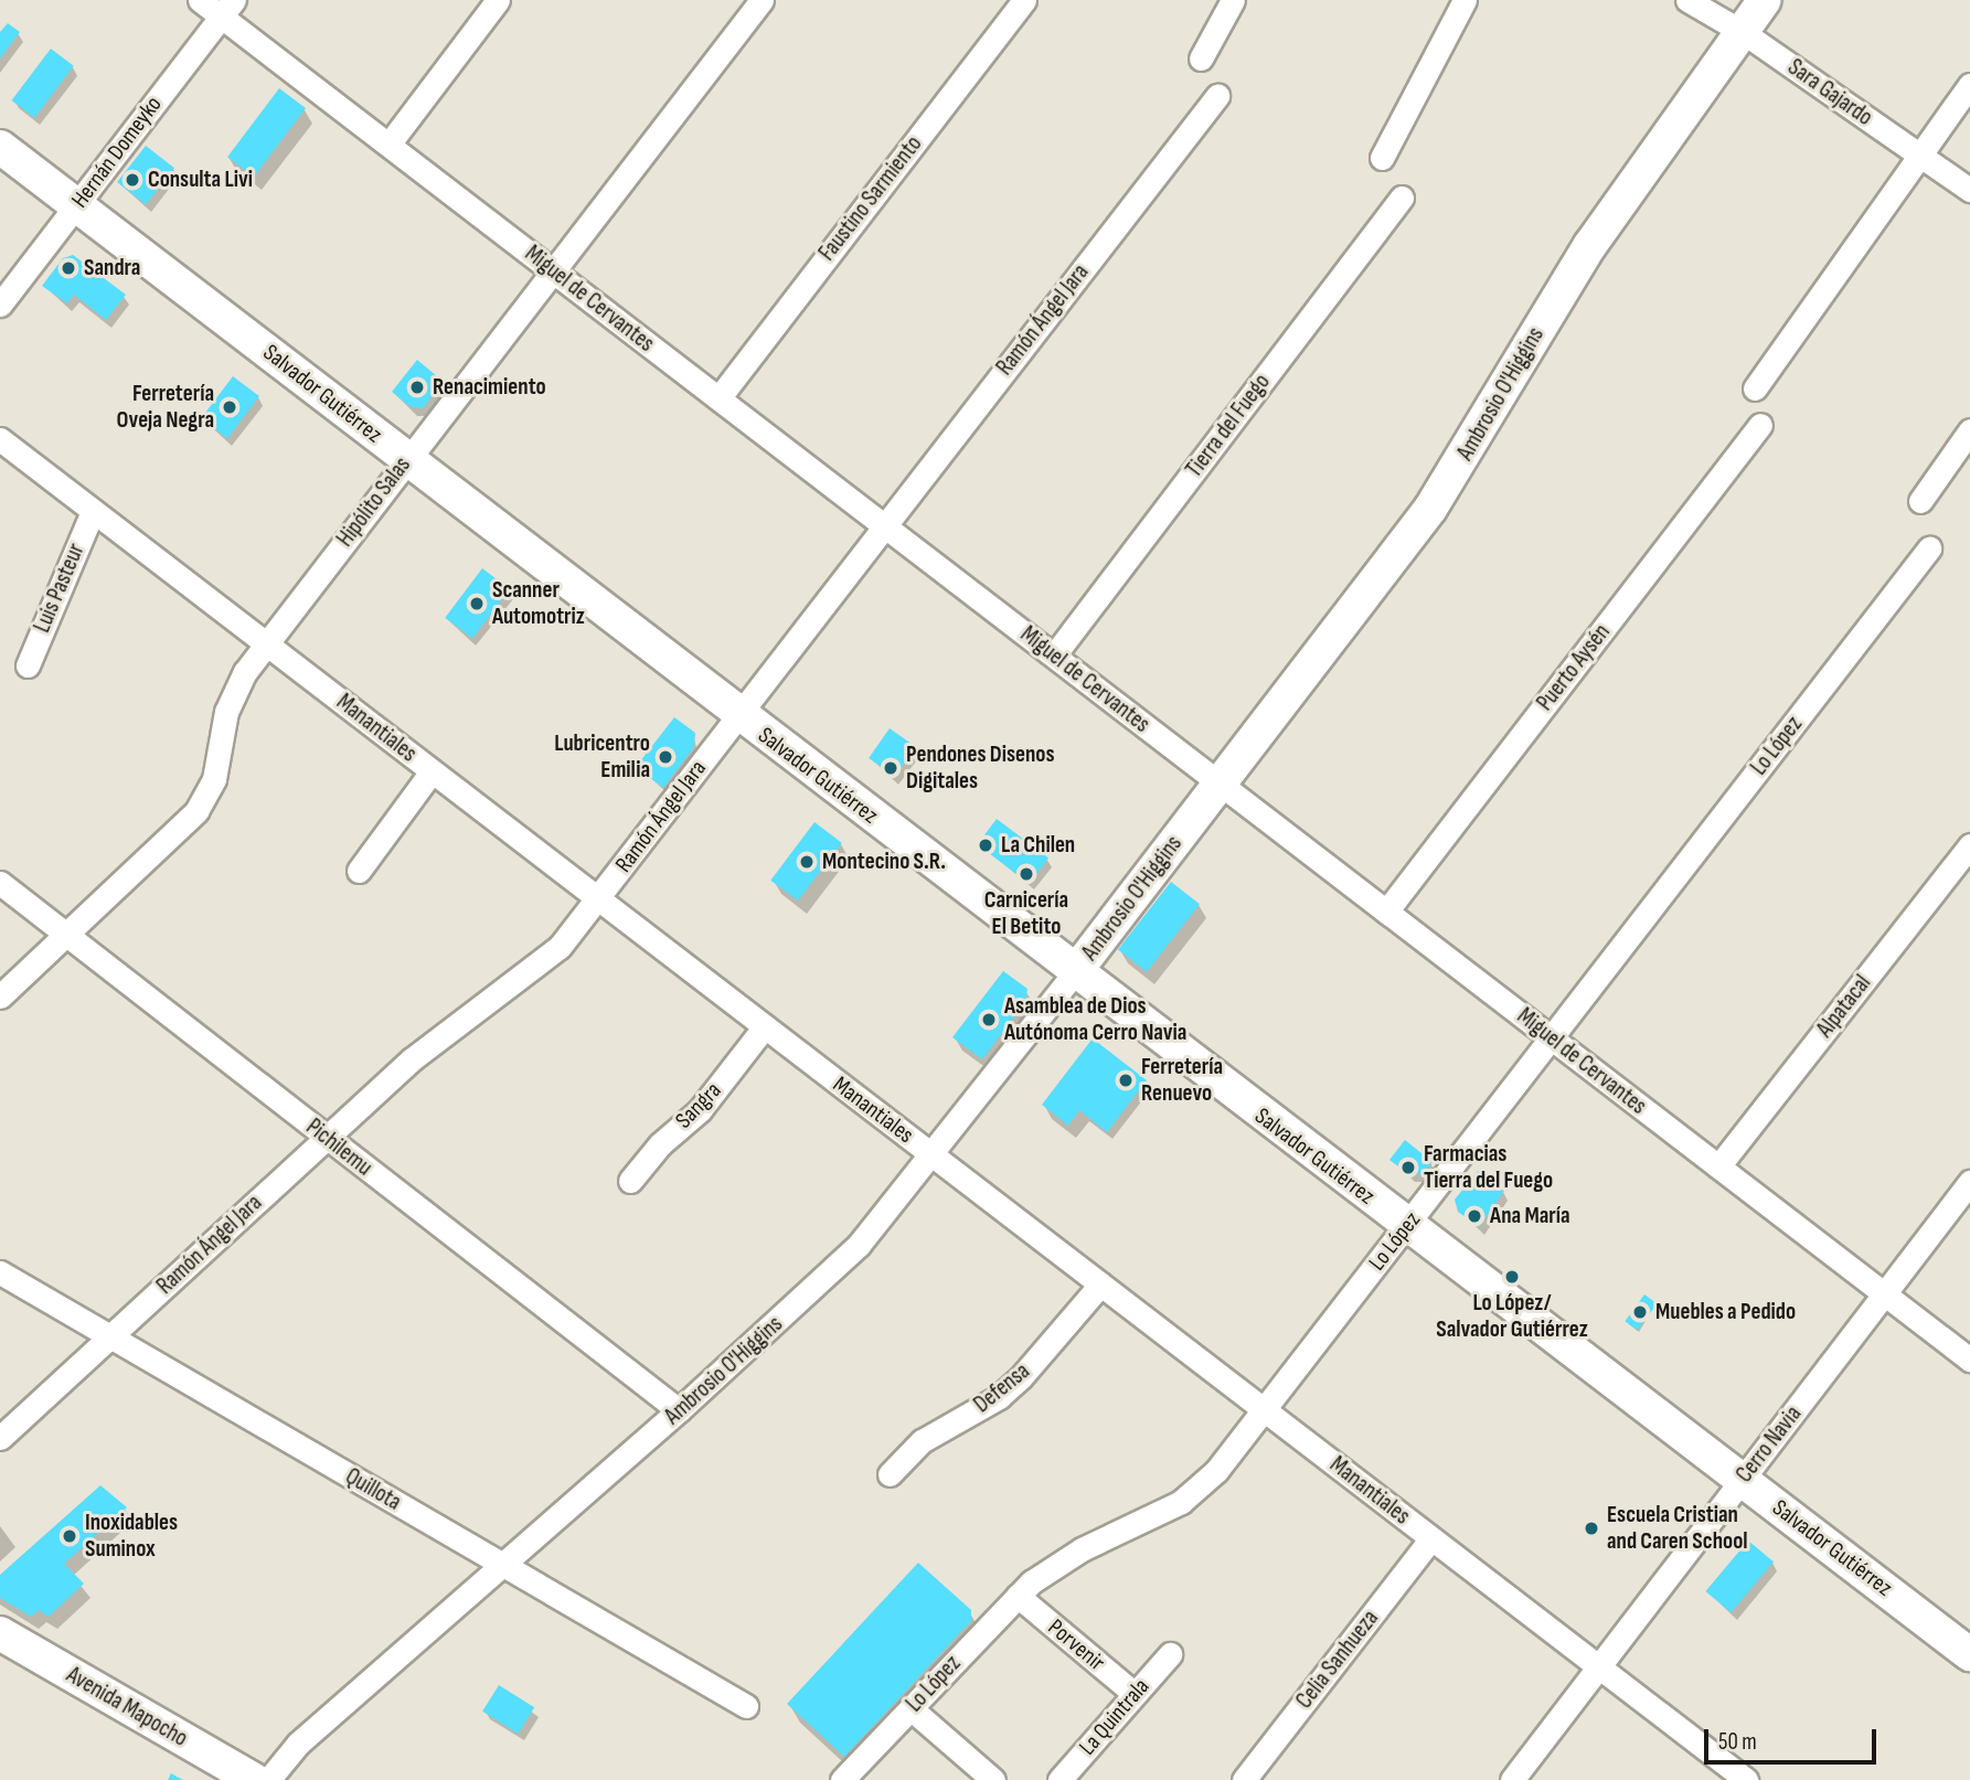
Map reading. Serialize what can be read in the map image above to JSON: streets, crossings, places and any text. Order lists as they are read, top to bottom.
{
  "streets": {
    "main road": ["Salvador Gutiérrez", "Ambrosio O'Higgins", "Avenida Mapocho"],
    "street": [
      "Sara Gajardo",
      "Hernán Domeyko",
      "Faustino Sarmiento",
      "Miguel de Cervantes",
      "Ramón Ángel Jara",
      "Tierra del Fuego",
      "Hipólito Salas",
      "Luis Pasteur",
      "Puerto Aysén",
      "Manantiales",
      "Lo López",
      "Alpatacal",
      "Sangra",
      "Pichilemu",
      "Defensa",
      "Cerro Navia",
      "Quillota",
      "Porvenir",
      "Celia Sanhueza",
      "La Quintrala"
    ]
  },
  "crossings": [
    ["Sara Gajardo", "Ambrosio O'Higgins"],
    ["Hernán Domeyko", "Miguel de Cervantes"],
    ["Hernán Domeyko", "Salvador Gutiérrez"],
    ["Faustino Sarmiento", "Miguel de Cervantes"],
    ["Miguel de Cervantes", "Ramón Ángel Jara"],
    ["Miguel de Cervantes", "Ambrosio O'Higgins"],
    ["Miguel de Cervantes", "Tierra del Fuego"],
    ["Miguel de Cervantes", "Hipólito Salas"],
    ["Miguel de Cervantes", "Puerto Aysén"],
    ["Miguel de Cervantes", "Lo López"],
    ["Miguel de Cervantes", "Alpatacal"],
    ["Miguel de Cervantes", "Cerro Navia"],
    ["Ramón Ángel Jara", "Salvador Gutiérrez"],
    ["Ramón Ángel Jara", "Manantiales"],
    ["Ramón Ángel Jara", "Pichilemu"],
    ["Ramón Ángel Jara", "Quillota"],
    ["Salvador Gutiérrez", "Ambrosio O'Higgins"],
    ["Salvador Gutiérrez", "Hipólito Salas"],
    ["Salvador Gutiérrez", "Lo López"],
    ["Salvador Gutiérrez", "Cerro Navia"],
    ["Ambrosio O'Higgins", "Manantiales"],
    ["Ambrosio O'Higgins", "Pichilemu"],
    ["Ambrosio O'Higgins", "Quillota"],
    ["Hipólito Salas", "Manantiales"],
    ["Hipólito Salas", "Pichilemu"],
    ["Luis Pasteur", "Manantiales"],
    ["Manantiales", "Lo López"],
    ["Manantiales", "Sangra"],
    ["Manantiales", "Defensa"],
    ["Manantiales", "Cerro Navia"],
    ["Manantiales", "Celia Sanhueza"],
    ["Lo López", "Porvenir"],
    ["Porvenir", "La Quintrala"]
  ],
  "places": [
    "Consulta Livi",
    "Sandra",
    "Renacimiento",
    "Ferretería Oveja Negra",
    "Scanner Automotriz",
    "Lubricentro Emilia",
    "Pendones Disenos Digitales",
    "La Chilen",
    "Montecino S.R.",
    "Carnicería El Betito",
    "Asamblea de Dios Autónoma Cerro Navia",
    "Ferretería Renuevo",
    "Farmacias Tierra del Fuego",
    "Ana María",
    "Lo López/ Salvador Gutiérrez",
    "Muebles a Pedido",
    "Escuela Cristian and Caren School",
    "Inoxidables Suminox"
  ],
  "scale_bar": "50 m"
}
